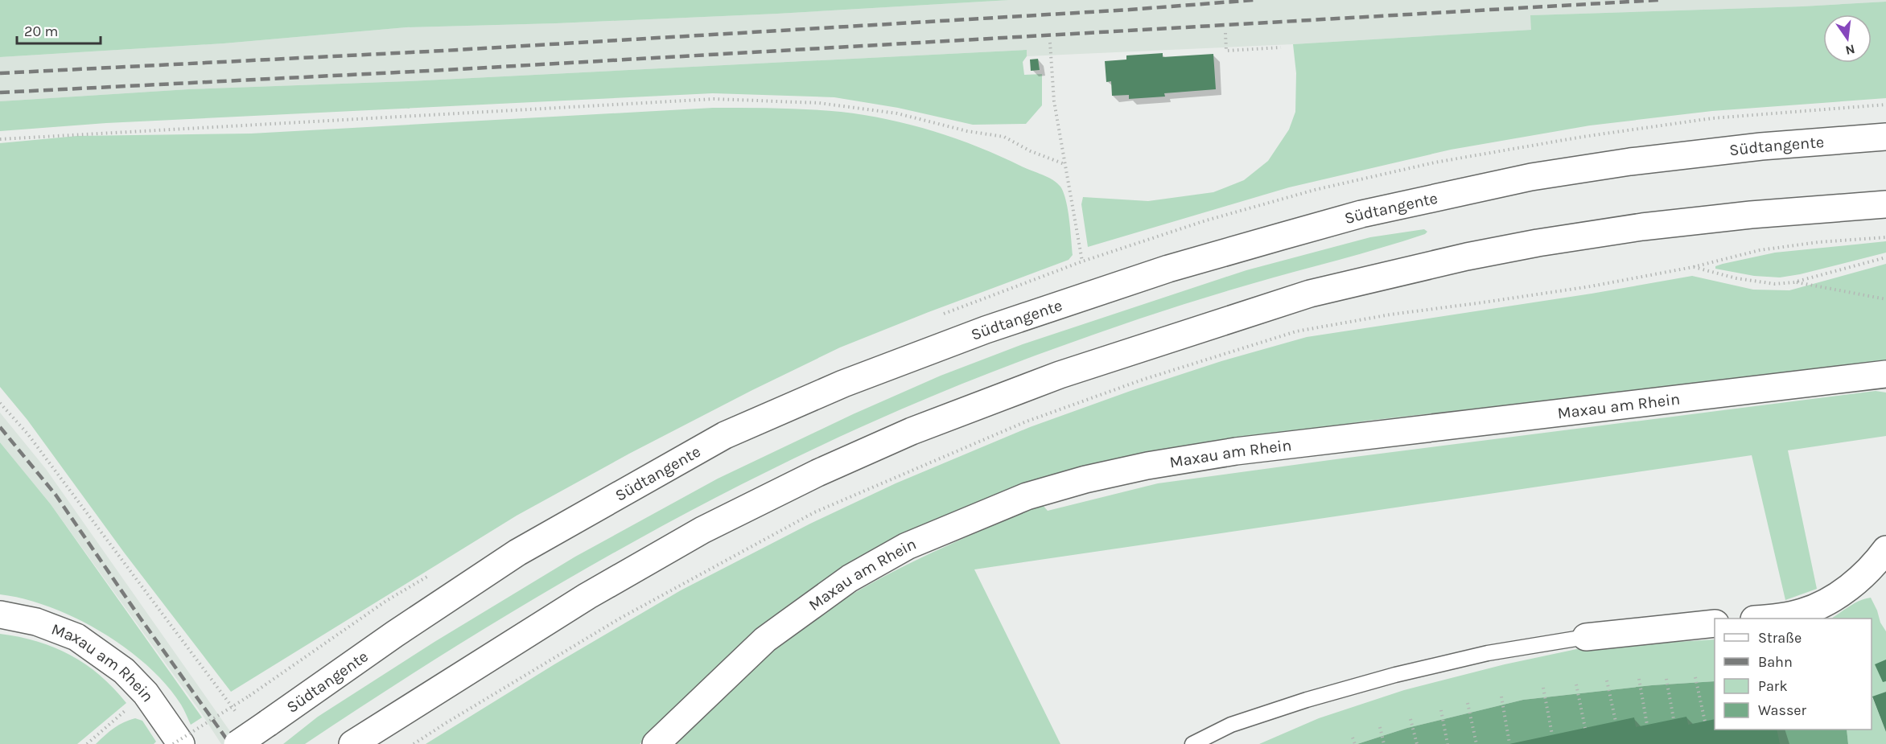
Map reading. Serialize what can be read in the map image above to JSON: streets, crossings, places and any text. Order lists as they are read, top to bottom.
{
  "streets": {
    "main road": ["Südtangente", "Maxau am Rhein"]
  },
  "legend": [
    "Straße",
    "Bahn",
    "Park",
    "Wasser"
  ],
  "scale_bar": "20 m",
  "north": "bottom"
}
